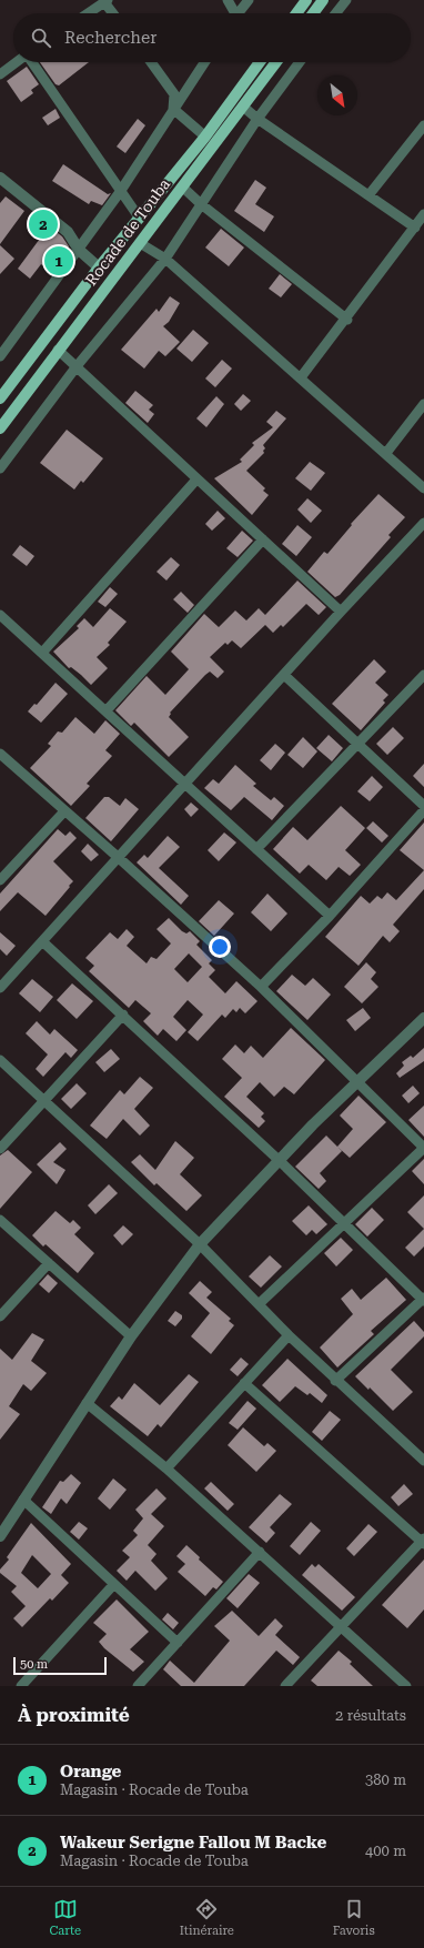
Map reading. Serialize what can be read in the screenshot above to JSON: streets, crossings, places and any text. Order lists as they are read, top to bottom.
{
  "streets": {
    "main road": ["Rocade de Touba"]
  },
  "scale_bar": "50 m",
  "north": "bottom right",
  "page": {
    "search": "Rechercher",
    "pins": ["2", "1"],
    "scale": "50 m",
    "heading": ["À proximité", "2 résultats"],
    "list": [
      {
        "mark": "1",
        "name": "Orange",
        "note": "Magasin · Rocade de Touba",
        "value": "380 m"
      },
      {
        "mark": "2",
        "name": "Wakeur Serigne Fallou M Backe",
        "note": "Magasin · Rocade de Touba",
        "value": "400 m"
      }
    ],
    "nav": ["Carte", "Itinéraire", "Favoris"]
  }
}
